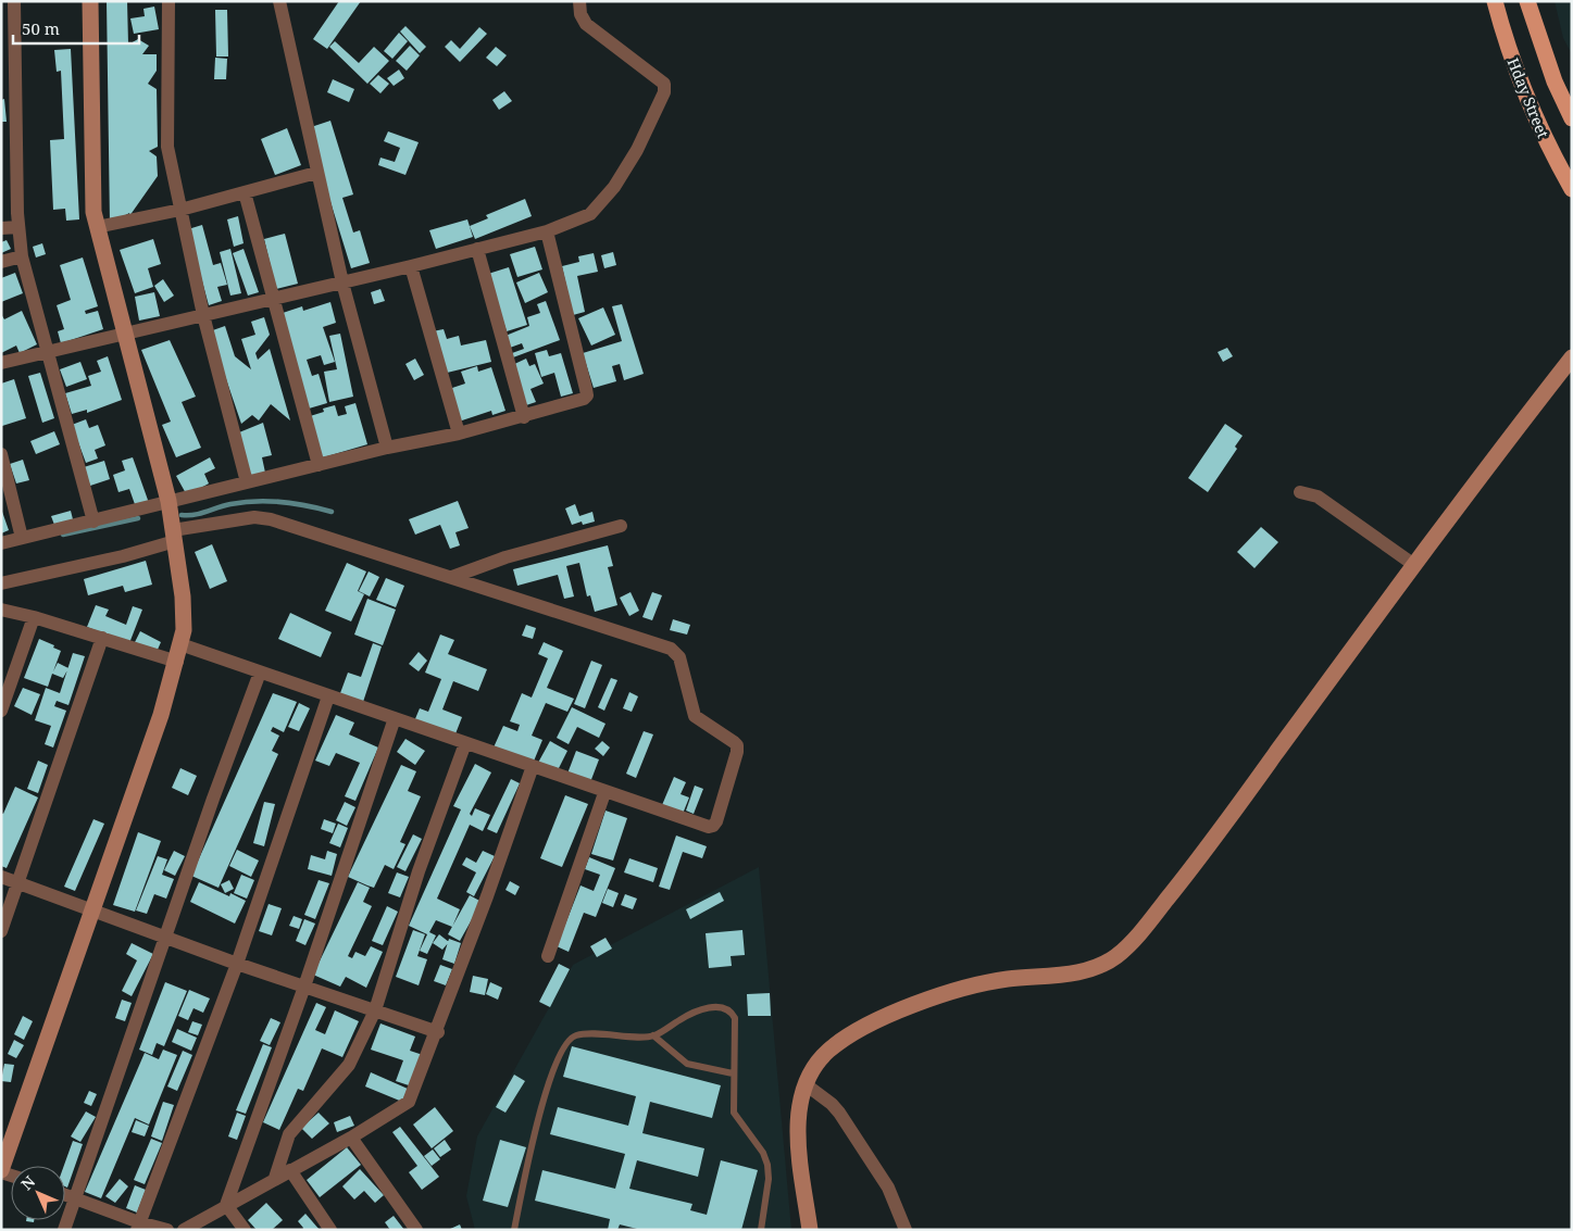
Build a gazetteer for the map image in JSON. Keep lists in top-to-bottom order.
{
  "streets": {
    "main road": ["Hday Street"]
  },
  "scale_bar": "50 m",
  "north": "top left"
}
